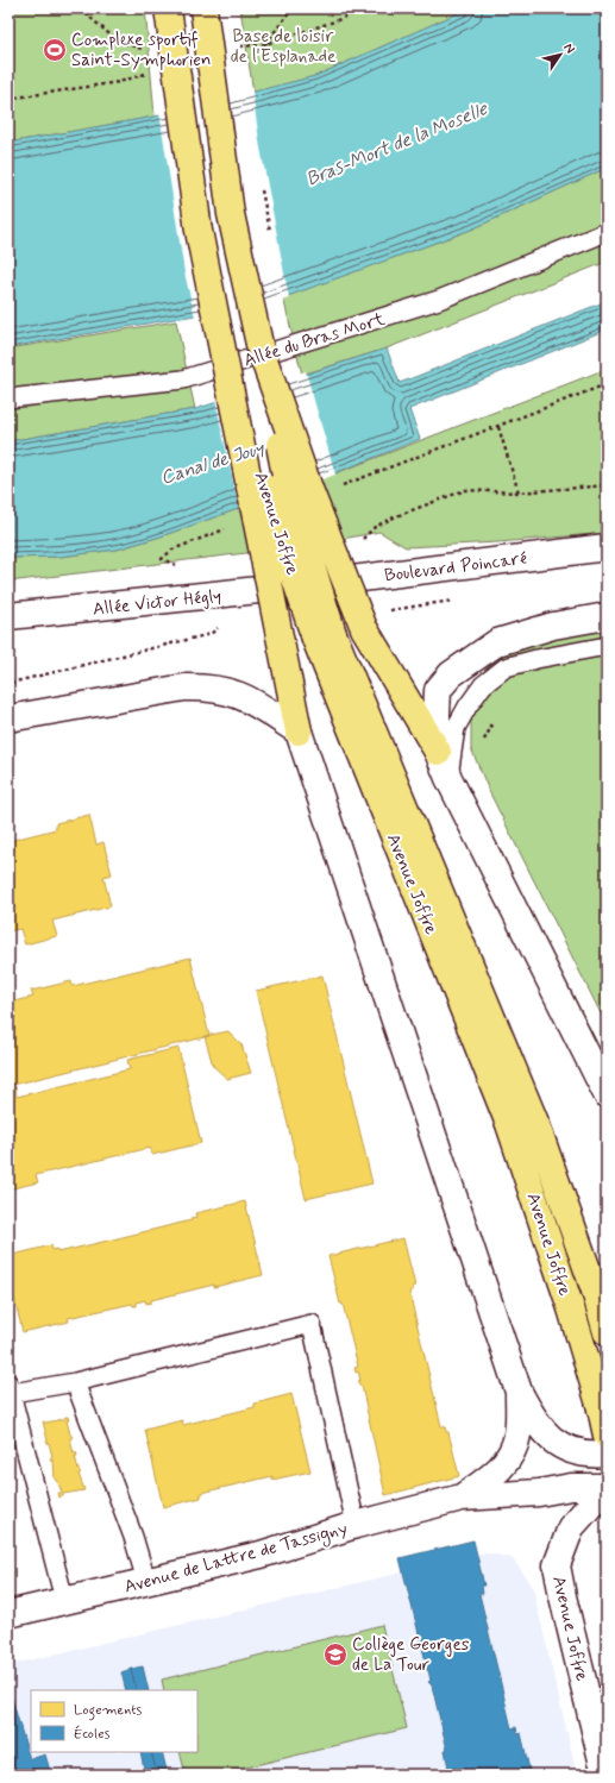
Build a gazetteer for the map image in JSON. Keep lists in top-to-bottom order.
{
  "streets": {
    "main road": ["Avenue Joffre"],
    "street": ["Boulevard Poincaré", "Allée Victor Hégly", "Avenue de Lattre de Tassigny"],
    "lane": ["Allée du Bras Mort"]
  },
  "crossings": [
    ["Boulevard Poincaré", "Allée Victor Hégly"]
  ],
  "water": ["Bras-Mort de la Moselle", "Canal de Jouy"],
  "parks": ["Base de loisir de l'Esplanade"],
  "places": {
    "sports": ["Complexe sportif Saint-Symphorien"],
    "school or university": ["Collège Georges de La Tour"]
  },
  "legend": ["Logements", "Écoles"],
  "north": "top right"
}
